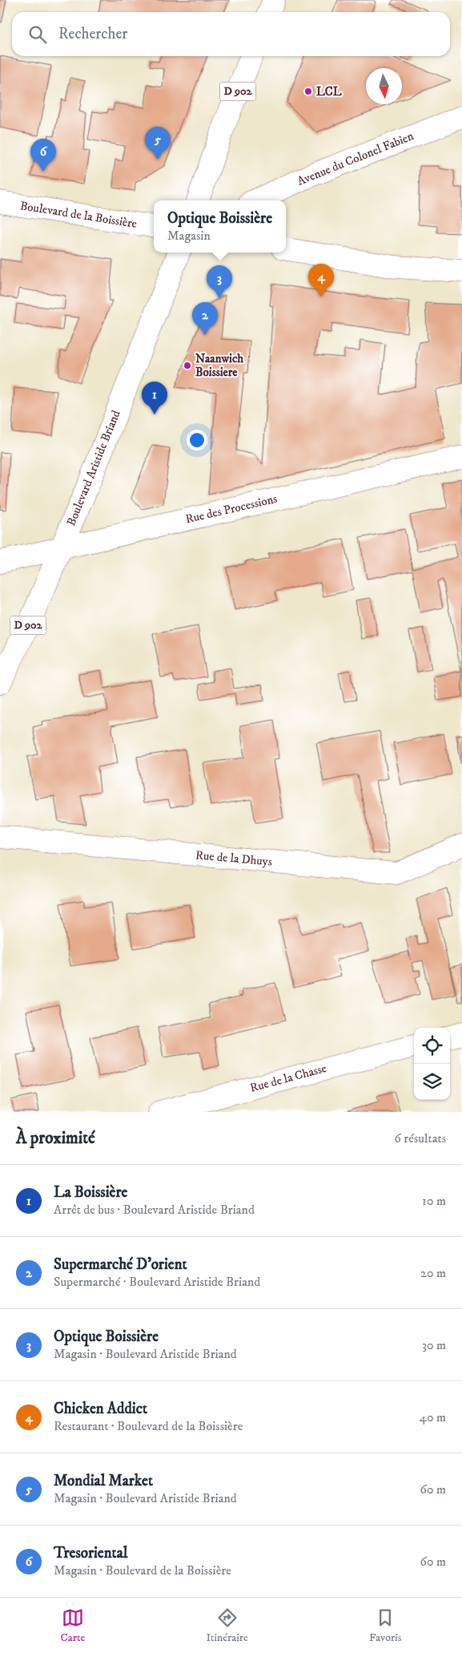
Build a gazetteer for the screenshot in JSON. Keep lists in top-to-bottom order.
{
  "streets": {
    "street": [
      "D 902",
      "Avenue du Colonel Fabien",
      "Boulevard de la Boissière",
      "Boulevard Aristide Briand",
      "Rue des Processions",
      "Rue de la Dhuys",
      "Rue de la Chasse"
    ]
  },
  "crossings": [
    ["Boulevard Aristide Briand", "Rue des Processions"]
  ],
  "places": ["LCL", "Naanwich Boissiere"],
  "north": "bottom",
  "page": {
    "search": "Rechercher",
    "pins": [
      "5",
      "6",
      "4",
      "3",
      "2",
      "1"
    ],
    "popup": ["Optique Boissière", "Magasin"],
    "heading": ["À proximité", "6 résultats"],
    "list": [
      {
        "mark": "1",
        "name": "La Boissière",
        "note": "Arrêt de bus · Boulevard Aristide Briand",
        "value": "10 m"
      },
      {
        "mark": "2",
        "name": "Supermarché D’orient",
        "note": "Supermarché · Boulevard Aristide Briand",
        "value": "20 m"
      },
      {
        "mark": "3",
        "name": "Optique Boissière",
        "note": "Magasin · Boulevard Aristide Briand",
        "value": "30 m"
      },
      {
        "mark": "4",
        "name": "Chicken Addict",
        "note": "Restaurant · Boulevard de la Boissière",
        "value": "40 m"
      },
      {
        "mark": "5",
        "name": "Mondial Market",
        "note": "Magasin · Boulevard Aristide Briand",
        "value": "60 m"
      },
      {
        "mark": "6",
        "name": "Tresoriental",
        "note": "Magasin · Boulevard de la Boissière",
        "value": "60 m"
      }
    ],
    "nav": ["Carte", "Itinéraire", "Favoris"]
  }
}
